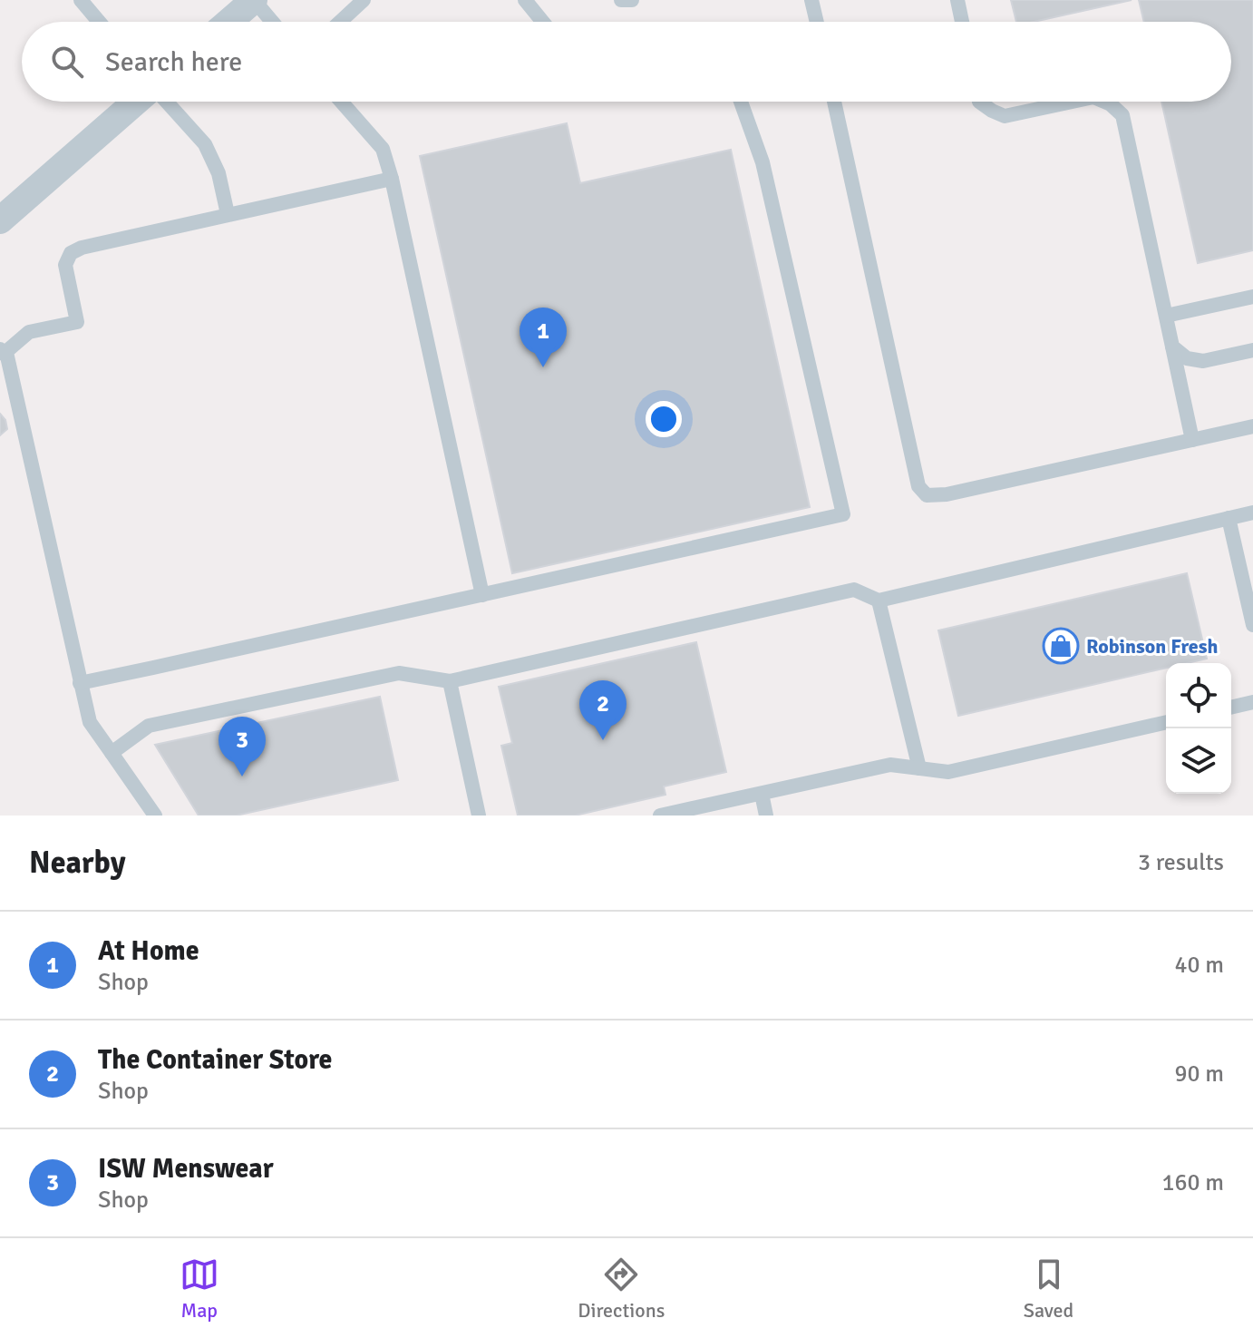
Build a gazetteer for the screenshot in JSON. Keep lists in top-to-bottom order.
{
  "places": {
    "shop": ["Robinson Fresh"]
  },
  "page": {
    "search": "Search here",
    "pins": ["1", "2", "3"],
    "heading": ["Nearby", "3 results"],
    "list": [
      {
        "mark": "1",
        "name": "At Home",
        "note": "Shop",
        "value": "40 m"
      },
      {
        "mark": "2",
        "name": "The Container Store",
        "note": "Shop",
        "value": "90 m"
      },
      {
        "mark": "3",
        "name": "ISW Menswear",
        "note": "Shop",
        "value": "160 m"
      }
    ],
    "nav": ["Map", "Directions", "Saved"]
  }
}
